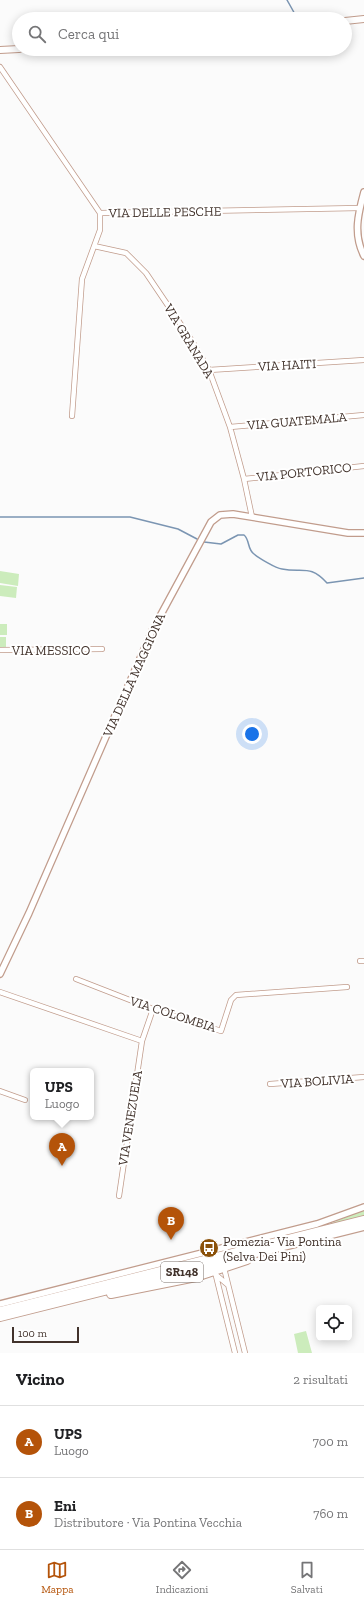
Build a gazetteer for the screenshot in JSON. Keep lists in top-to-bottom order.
{
  "streets": {
    "highway": ["SR148"],
    "street": [
      "VIA DELLE PESCHE",
      "VIA GRANADA",
      "VIA HAITI",
      "VIA GUATEMALA",
      "VIA PORTORICO",
      "VIA MESSICO",
      "VIA DELLA MAGGIONA",
      "VIA COLOMBIA",
      "VIA BOLIVIA",
      "VIA VENEZUELA"
    ]
  },
  "crossings": [
    ["VIA GRANADA", "VIA HAITI"],
    ["VIA GRANADA", "VIA GUATEMALA"],
    ["VIA GRANADA", "VIA PORTORICO"],
    ["VIA GRANADA", "VIA DELLA MAGGIONA"],
    ["VIA COLOMBIA", "VIA VENEZUELA"]
  ],
  "places": {
    "bus stop": ["Pomezia- Via Pontina (Selva Dei Pini)"]
  },
  "scale_bar": "100 m",
  "page": {
    "search": "Cerca qui",
    "popup": ["UPS", "Luogo"],
    "pins": ["A", "B"],
    "scale": "100 m",
    "heading": ["Vicino", "2 risultati"],
    "list": [
      {
        "mark": "A",
        "name": "UPS",
        "note": "Luogo",
        "value": "700 m"
      },
      {
        "mark": "B",
        "name": "Eni",
        "note": "Distributore · Via Pontina Vecchia",
        "value": "760 m"
      }
    ],
    "nav": ["Mappa", "Indicazioni", "Salvati"]
  }
}
